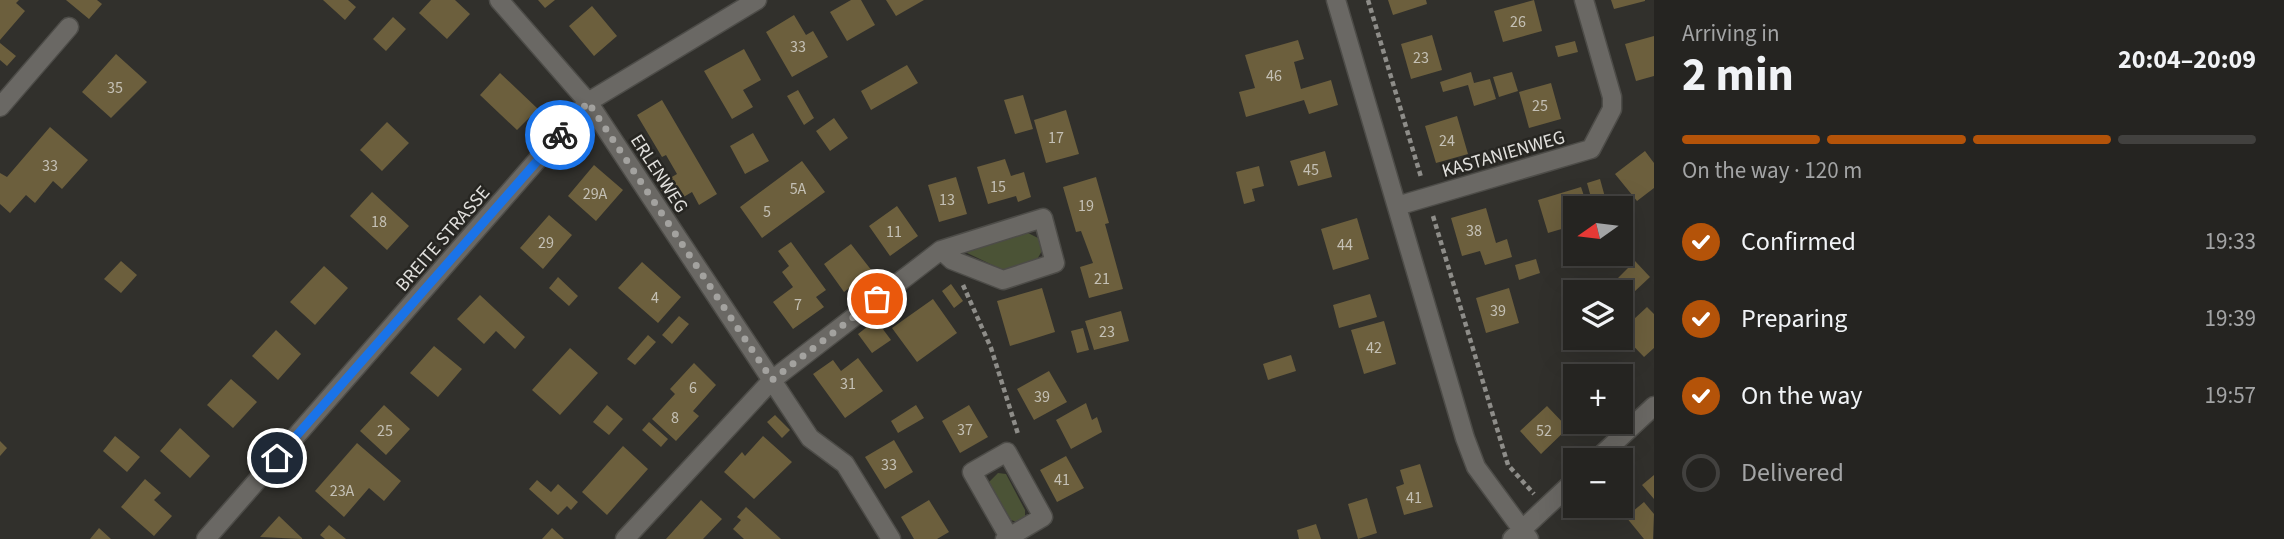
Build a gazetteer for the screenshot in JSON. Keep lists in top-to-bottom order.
{
  "streets": {
    "street": ["KASTANIENWEG", "ERLENWEG", "BREITE STRASSE"]
  },
  "crossings": [
    ["ERLENWEG", "BREITE STRASSE"]
  ],
  "house_numbers": [
    "26",
    "33",
    "23",
    "46",
    "35",
    "25",
    "17",
    "24",
    "33",
    "45",
    "15",
    "5A",
    "29A",
    "13",
    "19",
    "5",
    "18",
    "38",
    "11",
    "29",
    "44",
    "21",
    "4",
    "7",
    "39",
    "23",
    "42",
    "31",
    "6",
    "39",
    "8",
    "37",
    "25",
    "52",
    "33",
    "41",
    "23A",
    "41"
  ],
  "north": "left",
  "page": {
    "heading": ["2 min", "Arriving in", "20:04–20:09"],
    "bar": "On the way · 120 m",
    "map_buttons": ["+", "−"],
    "list": [
      ["Confirmed", "19:33"],
      ["Preparing", "19:39"],
      ["On the way", "19:57"],
      "Delivered"
    ]
  }
}
